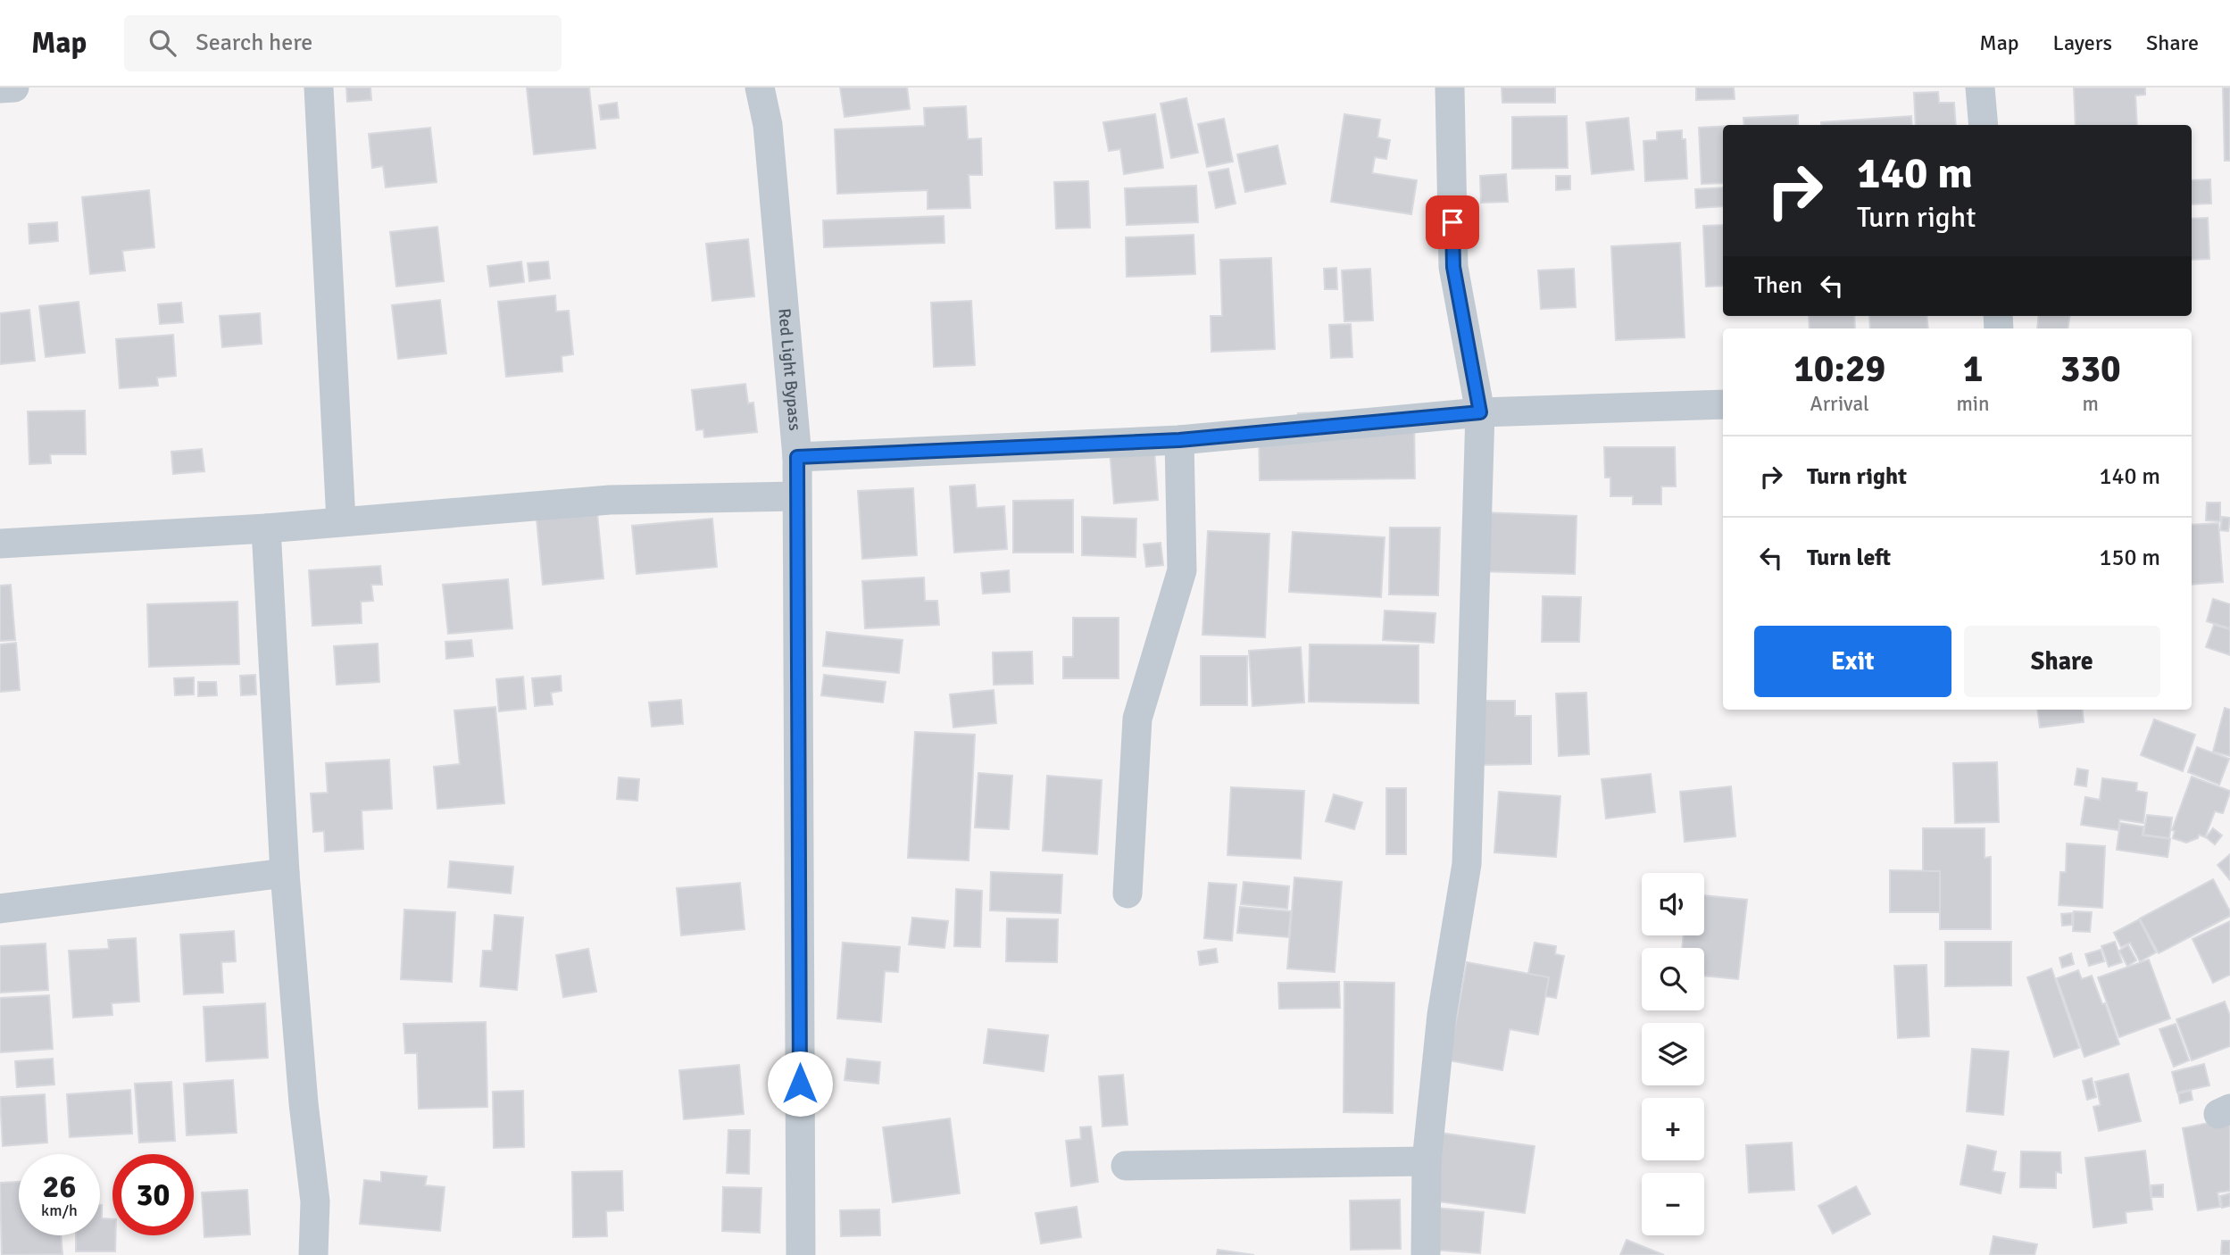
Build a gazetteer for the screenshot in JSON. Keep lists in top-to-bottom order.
{
  "streets": {
    "street": ["Red Light Bypass"]
  },
  "page": {
    "header": "Map",
    "search": "Search here",
    "nav": ["Map", "Layers", "Share"],
    "turn": ["140 m", "Turn right"],
    "then": "Then",
    "eta": [
      "10:29",
      "Arrival",
      "1",
      "min",
      "330",
      "m"
    ],
    "list": [
      {
        "name": "Turn right",
        "value": "140 m"
      },
      {
        "name": "Turn left",
        "value": "150 m"
      }
    ],
    "buttons": ["Exit", "Share"],
    "map_buttons": ["+", "−"],
    "speed": "26 km/h",
    "limit": "30"
  }
}
